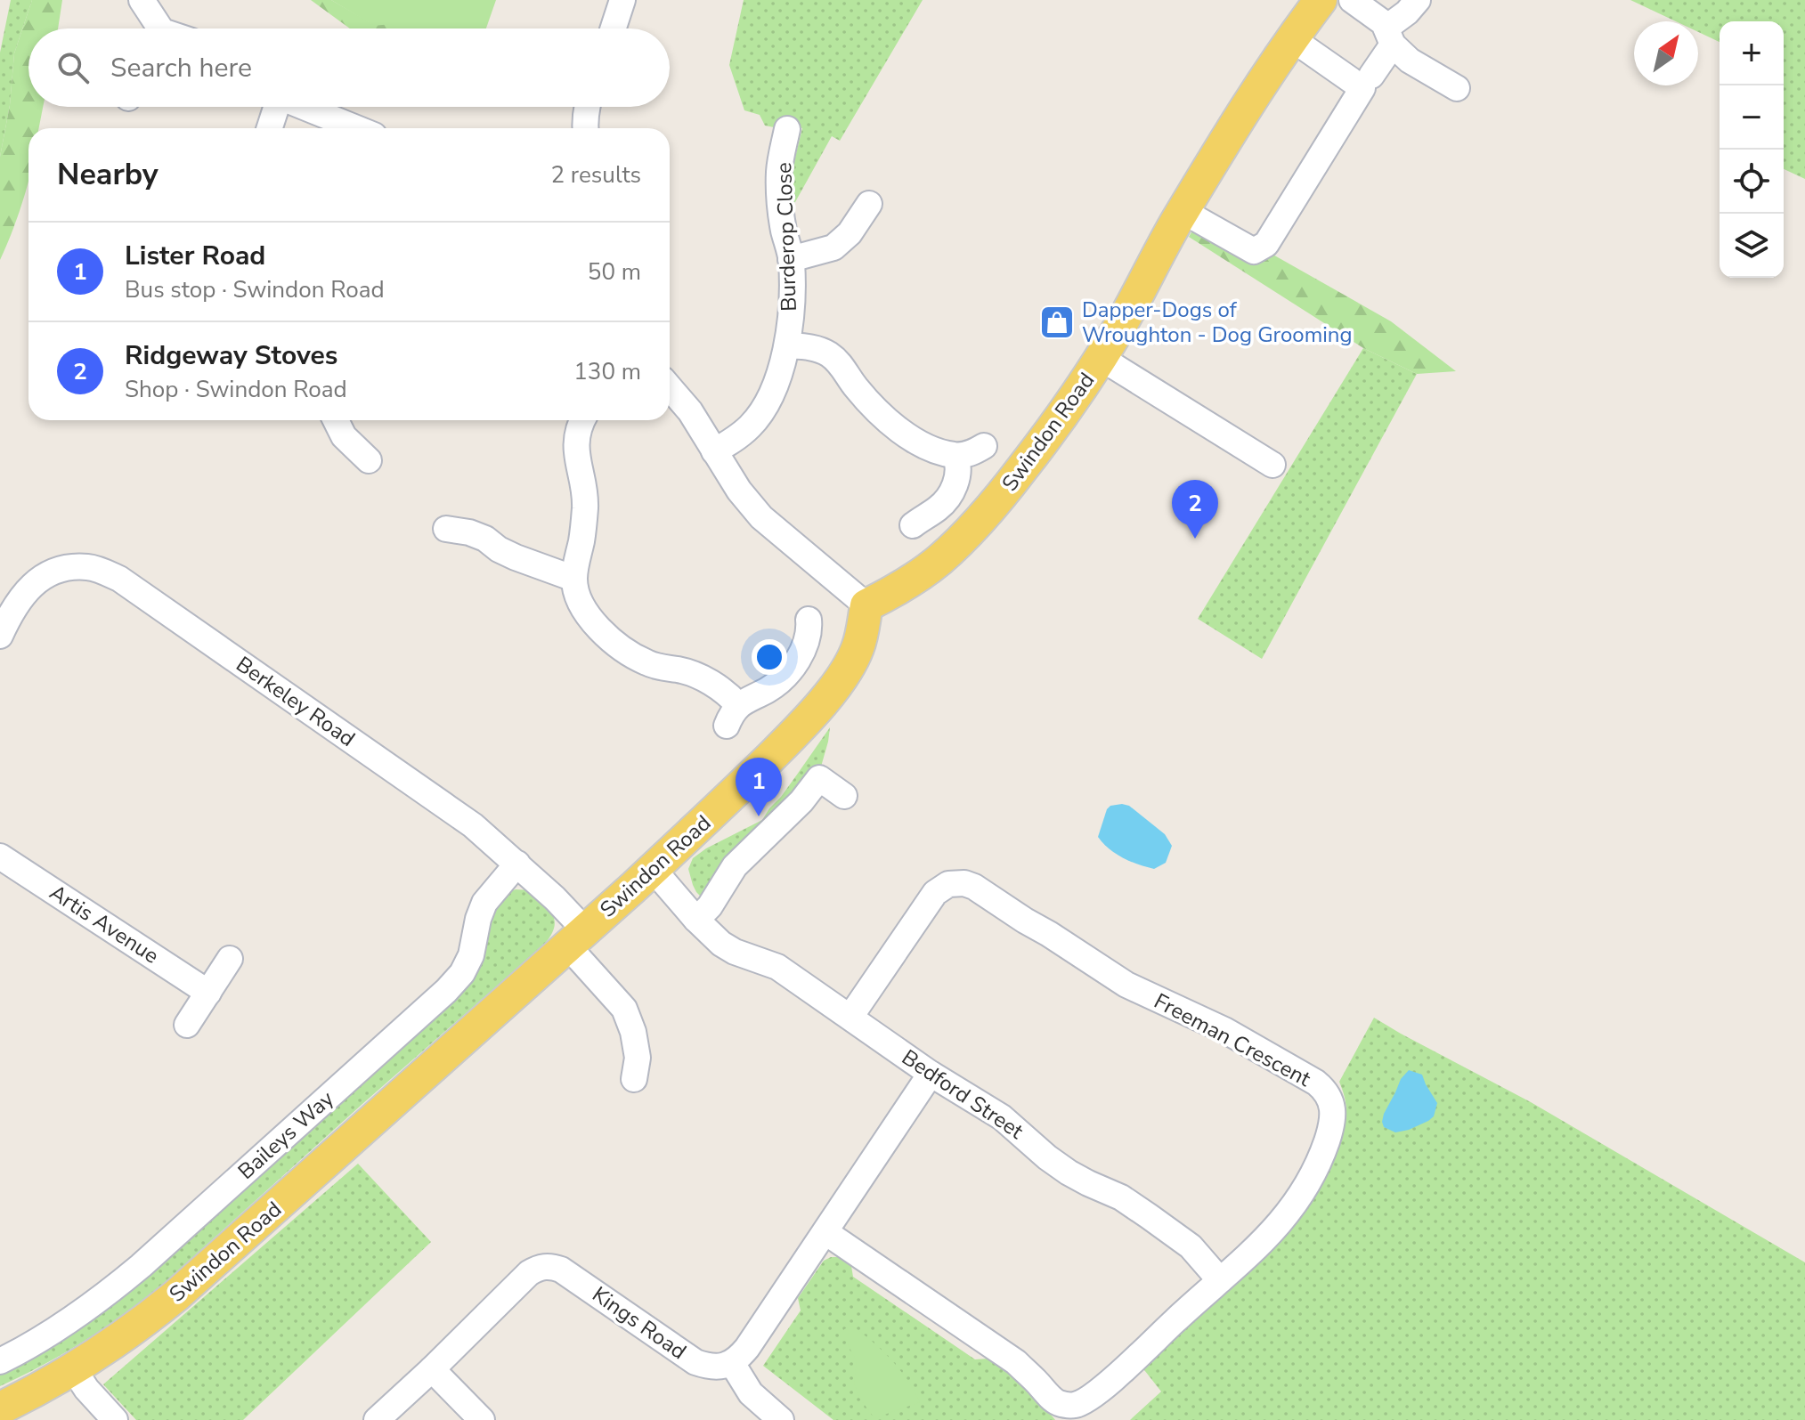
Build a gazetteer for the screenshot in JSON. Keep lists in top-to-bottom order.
{
  "streets": {
    "main road": ["Swindon Road"],
    "street": [
      "Burderop Close",
      "Berkeley Road",
      "Artis Avenue",
      "Freeman Crescent",
      "Bedford Street",
      "Baileys Way",
      "Kings Road"
    ]
  },
  "crossings": [
    ["Swindon Road", "Berkeley Road"],
    ["Swindon Road", "Bedford Street"],
    ["Berkeley Road", "Baileys Way"],
    ["Freeman Crescent", "Bedford Street"]
  ],
  "places": {
    "shop": ["Dapper-Dogs of Wroughton - Dog Grooming"]
  },
  "north": "top right",
  "page": {
    "map_buttons": ["+", "−"],
    "search": "Search here",
    "heading": ["Nearby", "2 results"],
    "list": [
      {
        "mark": "1",
        "name": "Lister Road",
        "note": "Bus stop · Swindon Road",
        "value": "50 m"
      },
      {
        "mark": "2",
        "name": "Ridgeway Stoves",
        "note": "Shop · Swindon Road",
        "value": "130 m"
      }
    ],
    "pins": ["2", "1"]
  }
}
